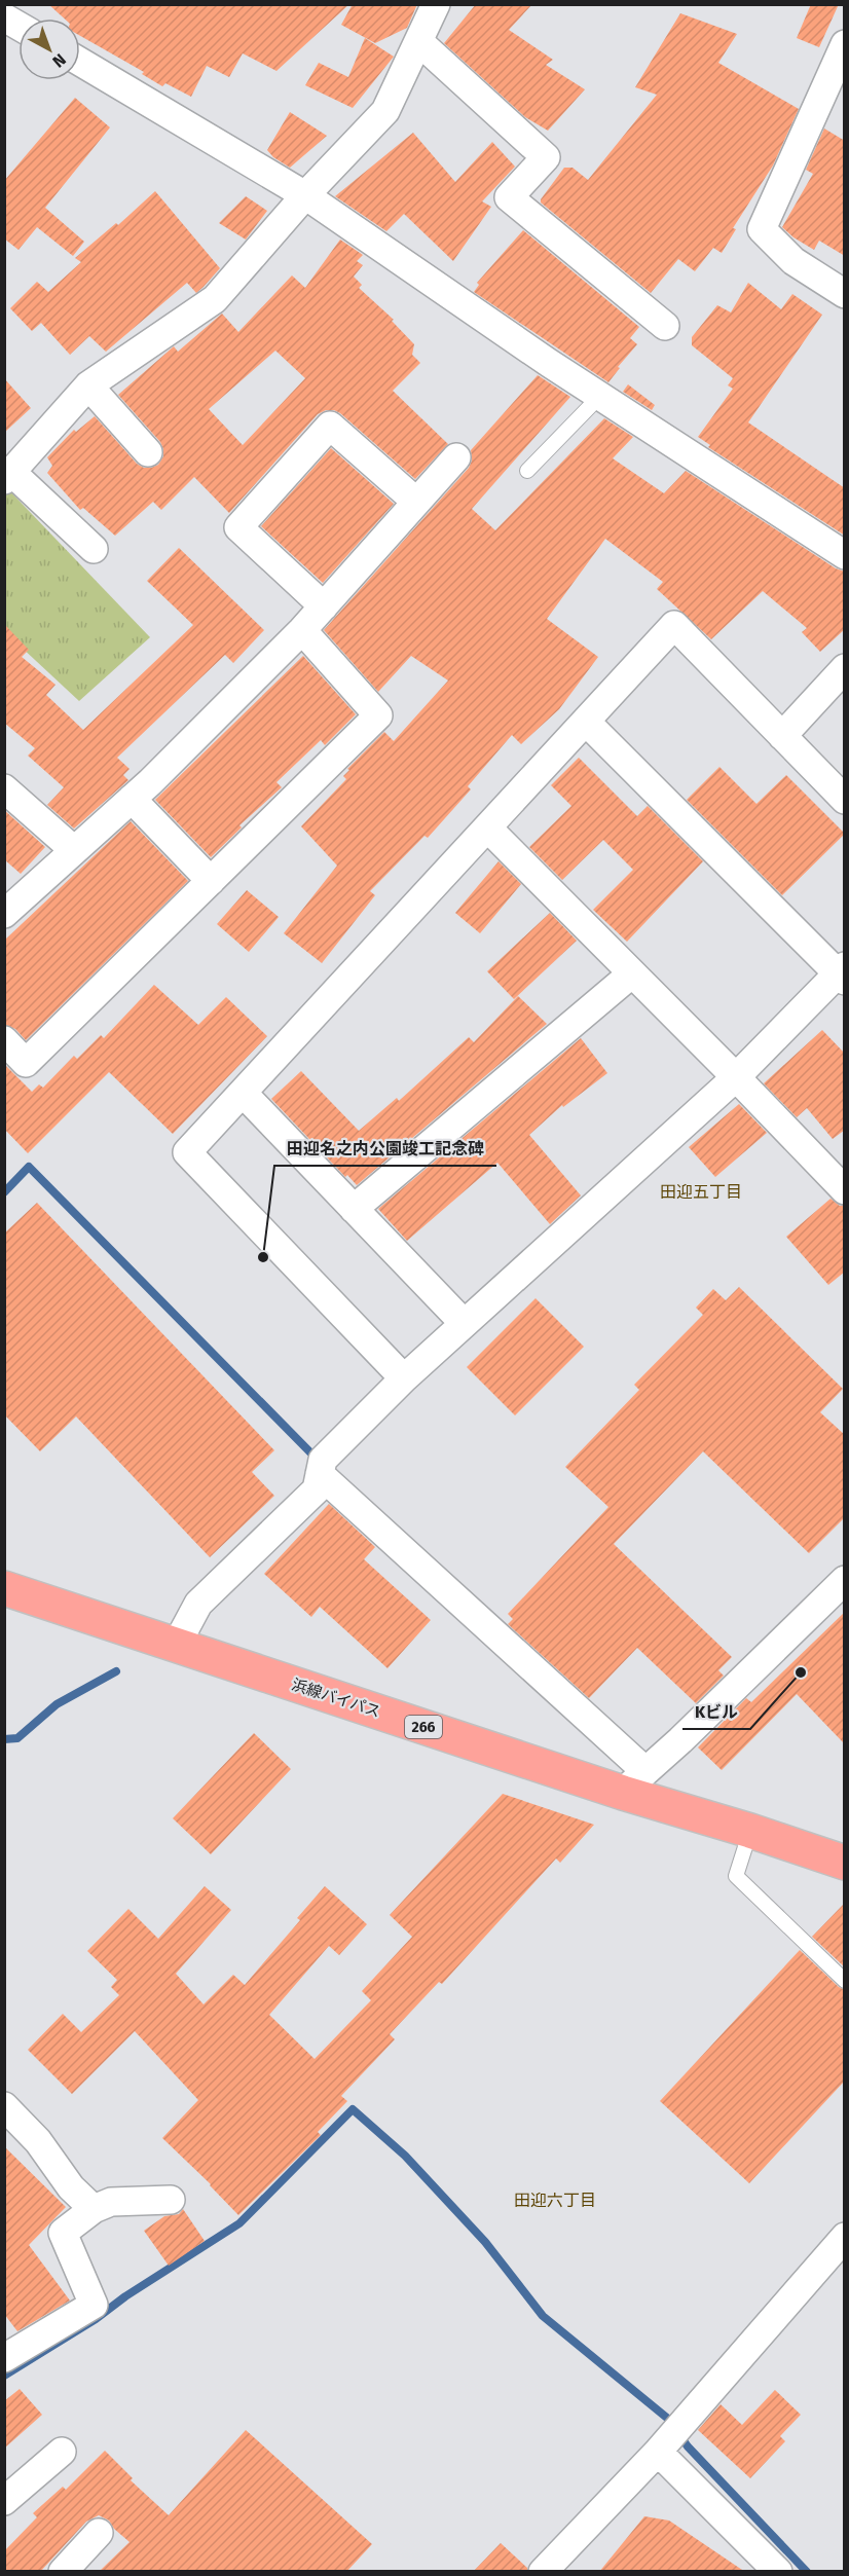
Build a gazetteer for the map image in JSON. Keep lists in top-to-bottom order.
{
  "streets": {
    "highway": ["浜線バイパス", "266"]
  },
  "districts": ["田迎五丁目", "田迎六丁目"],
  "places": ["田迎名之内公園竣工記念碑", "Kビル"],
  "north": "bottom right"
}
